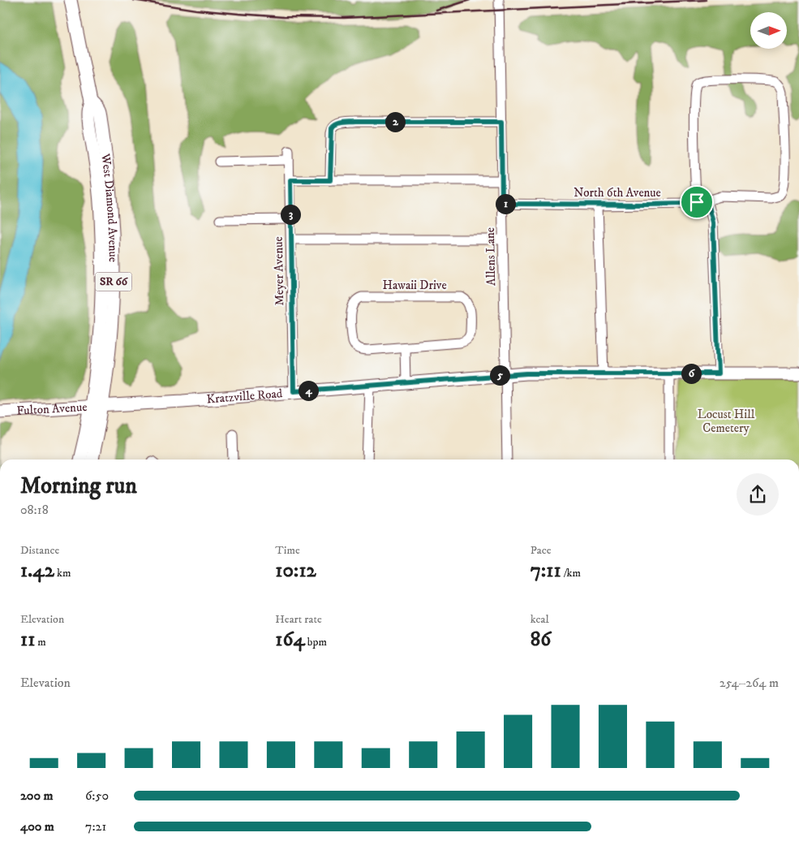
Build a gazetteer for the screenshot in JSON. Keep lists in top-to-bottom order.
{
  "streets": {
    "main road": [
      "West Diamond Avenue",
      "SR 66",
      "Kratzville Road",
      "Fulton Avenue"
    ],
    "street": [
      "North 6th Avenue",
      "Allens Lane",
      "Meyer Avenue",
      "Hawaii Drive"
    ]
  },
  "crossings": [
    ["North 6th Avenue", "Allens Lane"],
    ["West Diamond Avenue", "Kratzville Road"],
    ["West Diamond Avenue", "Fulton Avenue"],
    ["Allens Lane", "Kratzville Road"],
    ["Meyer Avenue", "Kratzville Road"],
    ["Kratzville Road", "Fulton Avenue"]
  ],
  "parks": ["Locust Hill Cemetery"],
  "north": "right",
  "page": {
    "pins": [
      "2",
      "1",
      "3",
      "6",
      "5",
      "4"
    ],
    "heading": ["Morning run", "08:18"],
    "stats": [
      ["Distance", "1.42 km"],
      ["Time", "10:12"],
      ["Pace", "7:11 /km"],
      ["Elevation", "11 m"],
      ["Heart rate", "164 bpm"],
      ["kcal", "86"]
    ],
    "chart": ["Elevation", "254–264 m"],
    "list": [
      {
        "name": "200 m",
        "note": "6:50"
      },
      {
        "name": "400 m",
        "note": "7:21"
      }
    ]
  }
}
